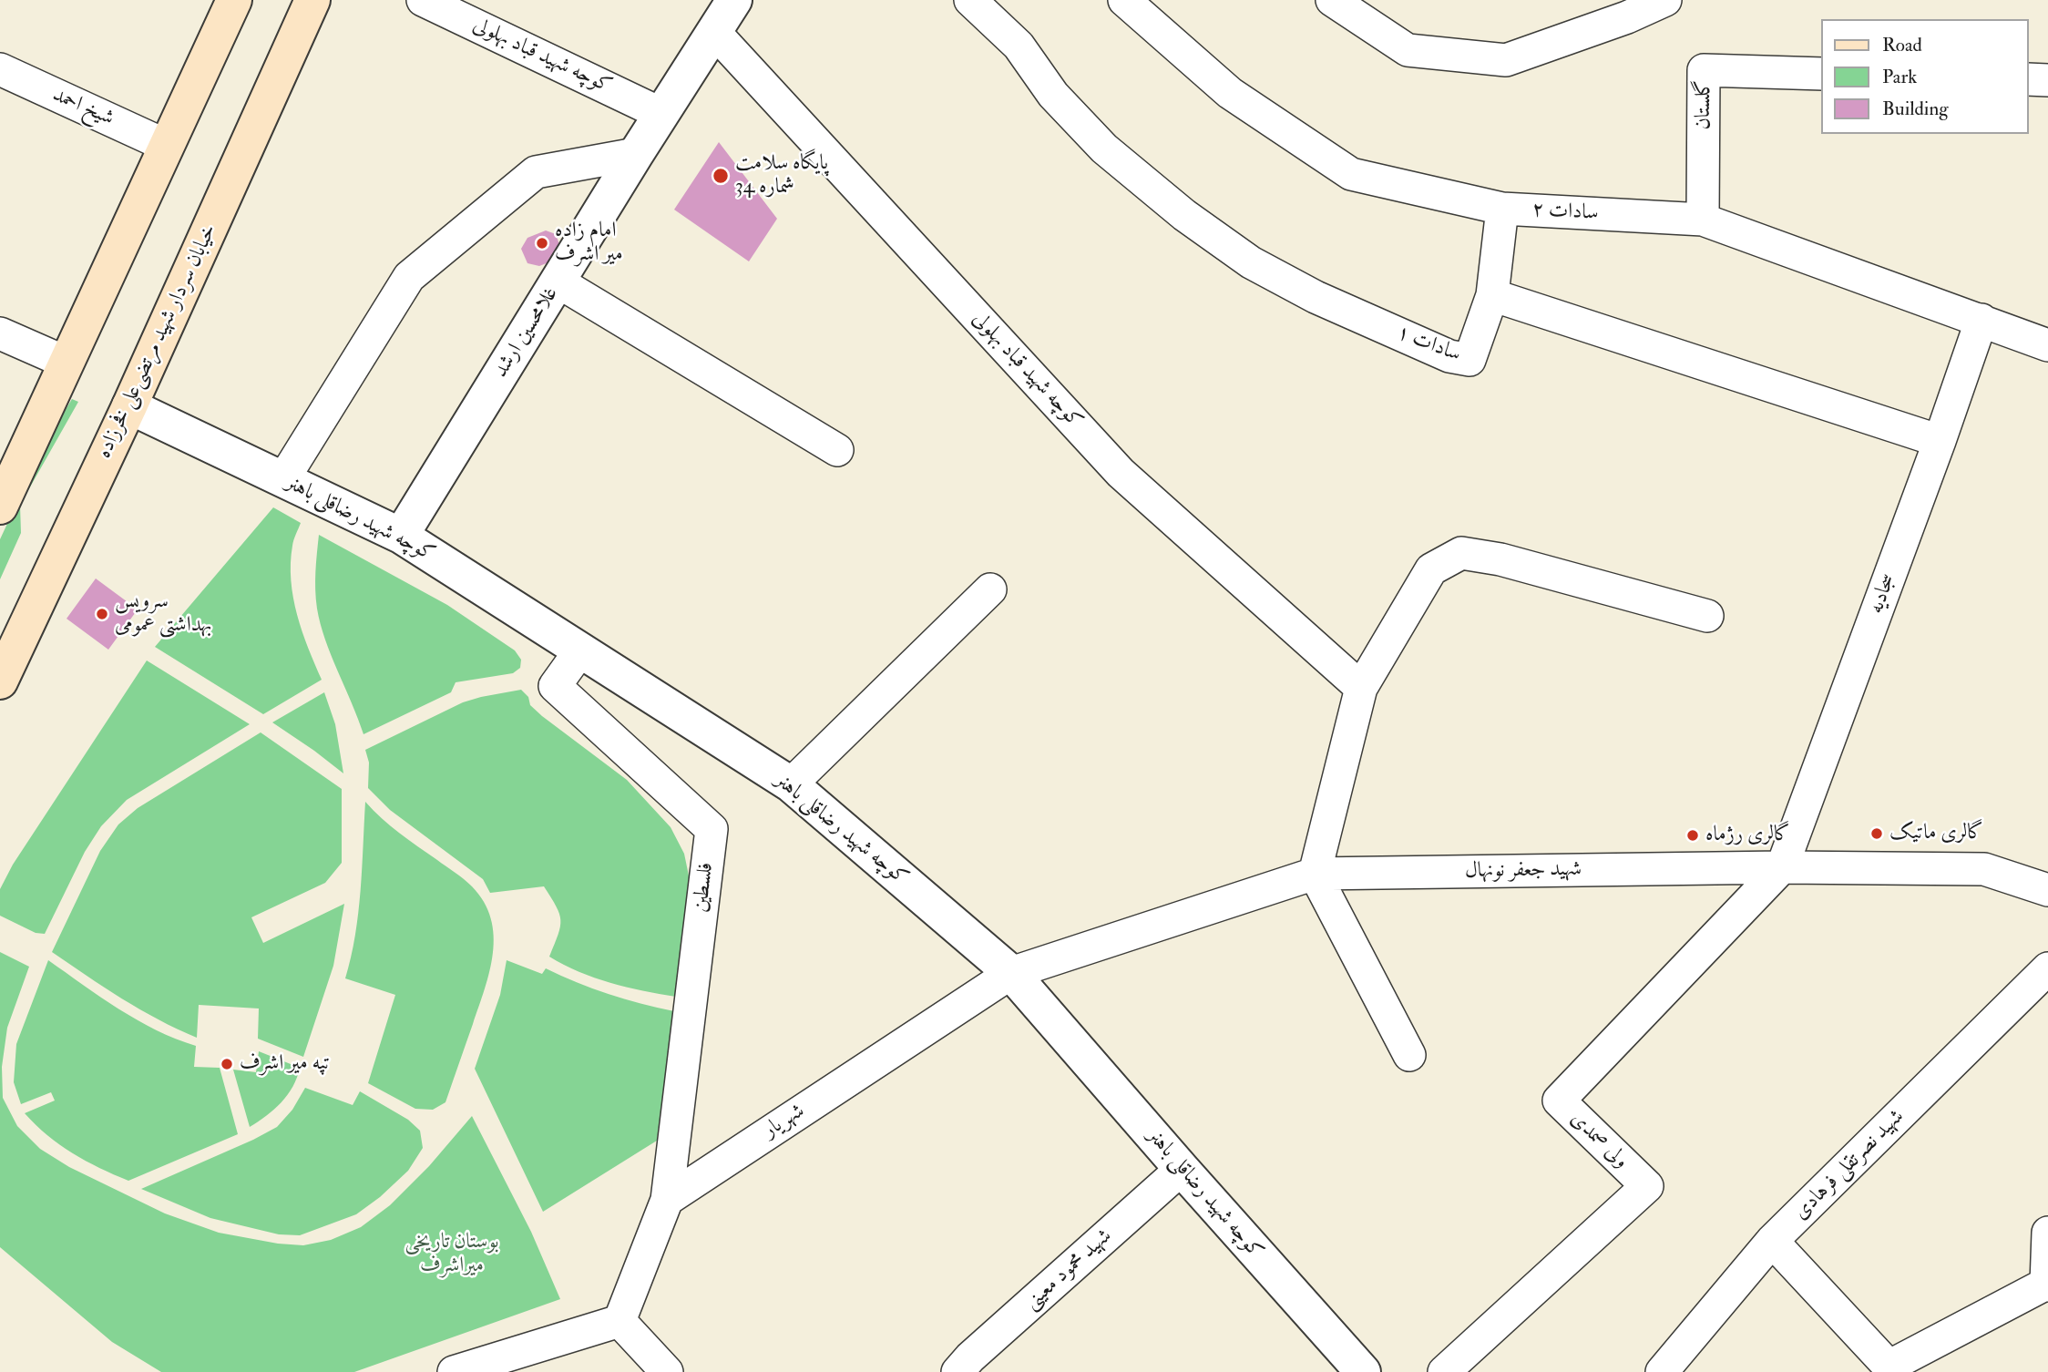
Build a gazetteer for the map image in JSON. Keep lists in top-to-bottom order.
{
  "streets": {
    "main road": ["خیابان سردار شهید مرتضی‌علی فخرزاده"],
    "street": [
      "کوچه شهید قباد بهلولی",
      "گلستان",
      "شیخ احمد",
      "سادات ۲",
      "غلامحسین ارشد",
      "سادات ۱",
      "کوچه شهید رضاقلی باهنر",
      "سجادیه",
      "شهید جعفر نونهال",
      "فلسطین",
      "شهریار",
      "ولی صمدی",
      "شهید نصرتقلی فرهادی",
      "شهید محمود معینی"
    ]
  },
  "crossings": [
    ["کوچه شهید قباد بهلولی", "غلامحسین ارشد"],
    ["گلستان", "سادات ۲"],
    ["سادات ۲", "سجادیه"],
    ["غلامحسین ارشد", "کوچه شهید رضاقلی باهنر"],
    ["خیابان سردار شهید مرتضی‌علی فخرزاده", "کوچه شهید رضاقلی باهنر"],
    ["کوچه شهید رضاقلی باهنر", "شهید جعفر نونهال"],
    ["کوچه شهید رضاقلی باهنر", "فلسطین"],
    ["کوچه شهید رضاقلی باهنر", "شهریار"],
    ["کوچه شهید رضاقلی باهنر", "شهید محمود معینی"],
    ["سجادیه", "شهید جعفر نونهال"],
    ["سجادیه", "ولی صمدی"],
    ["شهید جعفر نونهال", "شهریار"],
    ["شهید جعفر نونهال", "ولی صمدی"],
    ["فلسطین", "شهریار"]
  ],
  "parks": ["بوستان تاریخی میراشرف"],
  "places": [
    "پایگاه سلامت شماره 34",
    "امام زاده میر اشرف",
    "سرویس بهداشتی عمومی",
    "گالری ماتیک",
    "گالری رژماه",
    "تپه میر اشرف"
  ],
  "legend": ["Road", "Park", "Building"]
}
